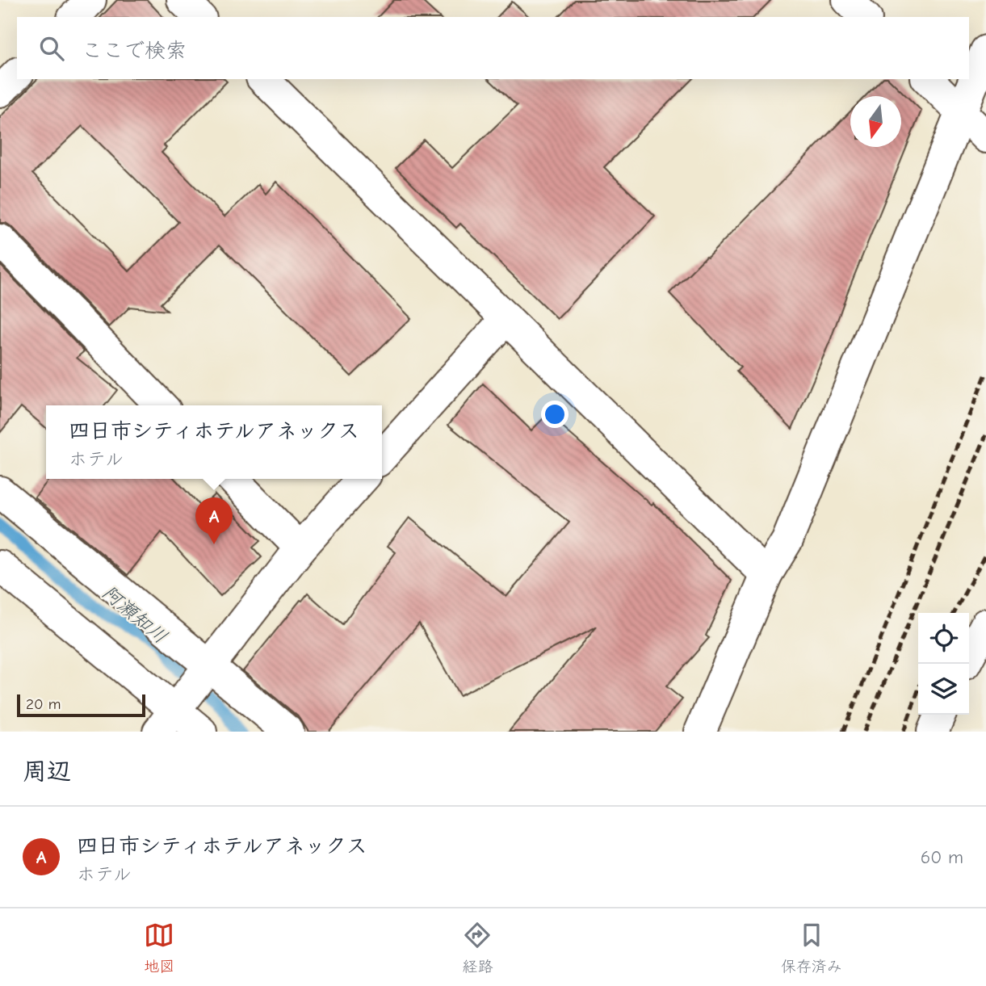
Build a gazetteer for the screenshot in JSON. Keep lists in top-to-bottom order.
{
  "water": ["阿瀬知川"],
  "scale_bar": "20 m",
  "north": "bottom",
  "page": {
    "search": "ここで検索",
    "popup": ["四日市シティホテルアネックス", "ホテル"],
    "pins": "A",
    "scale": "20 m",
    "heading": "周辺",
    "list": [
      {
        "mark": "A",
        "name": "四日市シティホテルアネックス",
        "note": "ホテル",
        "value": "60 m"
      }
    ],
    "nav": ["地図", "経路", "保存済み"]
  }
}
